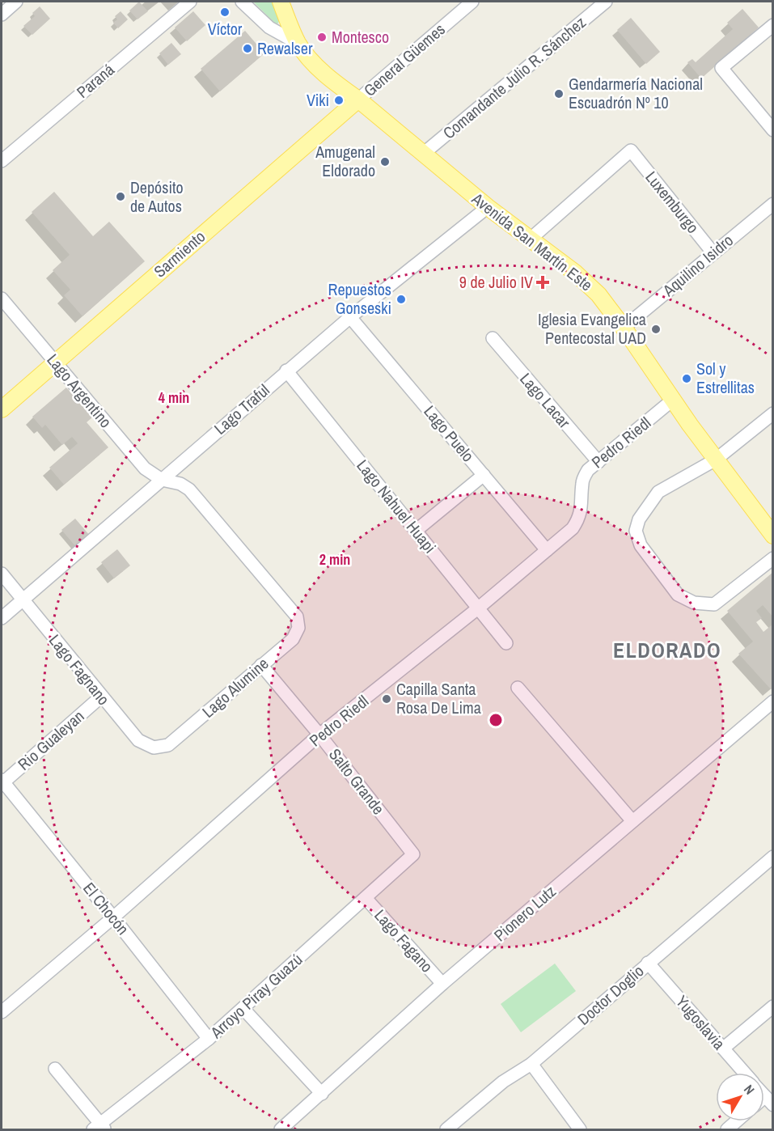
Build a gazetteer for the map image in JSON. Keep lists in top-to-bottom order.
{
  "streets": {
    "main road": ["Avenida San Martín Este", "Sarmiento"],
    "street": [
      "General Güemes",
      "Comandante Julio R. Sánchez",
      "Paraná",
      "Luxemburgo",
      "Aquilino Isidro",
      "Lago Argentino",
      "Lago Lacar",
      "Lago Traful",
      "Lago Puelo",
      "Pedro Riedl",
      "Lago Nahuel Huapi",
      "Lago Fagnano",
      "Lago Alumine",
      "Rio Gualeyan",
      "Salto Grande",
      "El Chocón",
      "Pionero Lutz",
      "Lago Fagano",
      "Doctor Doglio",
      "Arroyo Piray Guazú",
      "Yugoslavia"
    ]
  },
  "crossings": [
    ["General Güemes", "Avenida San Martín Este"],
    ["General Güemes", "Sarmiento"],
    ["Comandante Julio R. Sánchez", "Avenida San Martín Este"],
    ["Luxemburgo", "Avenida San Martín Este"],
    ["Luxemburgo", "Aquilino Isidro"],
    ["Avenida San Martín Este", "Sarmiento"],
    ["Avenida San Martín Este", "Aquilino Isidro"],
    ["Avenida San Martín Este", "Lago Traful"],
    ["Avenida San Martín Este", "Pedro Riedl"],
    ["Sarmiento", "Lago Argentino"],
    ["Lago Argentino", "Lago Traful"],
    ["Lago Argentino", "Lago Alumine"],
    ["Lago Lacar", "Pedro Riedl"],
    ["Lago Traful", "Lago Puelo"],
    ["Lago Traful", "Lago Nahuel Huapi"],
    ["Lago Traful", "Lago Fagnano"],
    ["Lago Traful", "Lago Alumine"],
    ["Lago Puelo", "Pedro Riedl"],
    ["Pedro Riedl", "Lago Nahuel Huapi"],
    ["Pedro Riedl", "Salto Grande"],
    ["Pedro Riedl", "El Chocón"],
    ["Lago Fagnano", "Lago Alumine"],
    ["Lago Fagnano", "Rio Gualeyan"],
    ["Lago Alumine", "Salto Grande"],
    ["Rio Gualeyan", "El Chocón"],
    ["Salto Grande", "Arroyo Piray Guazú"],
    ["El Chocón", "Arroyo Piray Guazú"],
    ["Pionero Lutz", "Lago Fagano"],
    ["Lago Fagano", "Arroyo Piray Guazú"],
    ["Doctor Doglio", "Yugoslavia"]
  ],
  "districts": ["ELDORADO"],
  "places": {
    "other": [
      "Víctor",
      "Montesco",
      "Rewalser",
      "Gendarmería Nacional Escuadrón Nº 10",
      "Viki",
      "Amugenal Eldorado",
      "Depósito de Autos",
      "Repuestos Gonseski",
      "Iglesia Evangelica Pentecostal UAD",
      "Sol y Estrellitas",
      "Capilla Santa Rosa De Lima"
    ],
    "health": ["9 de Julio IV"]
  },
  "north": "top right",
  "rings": ["4 min", "2 min"]
}
